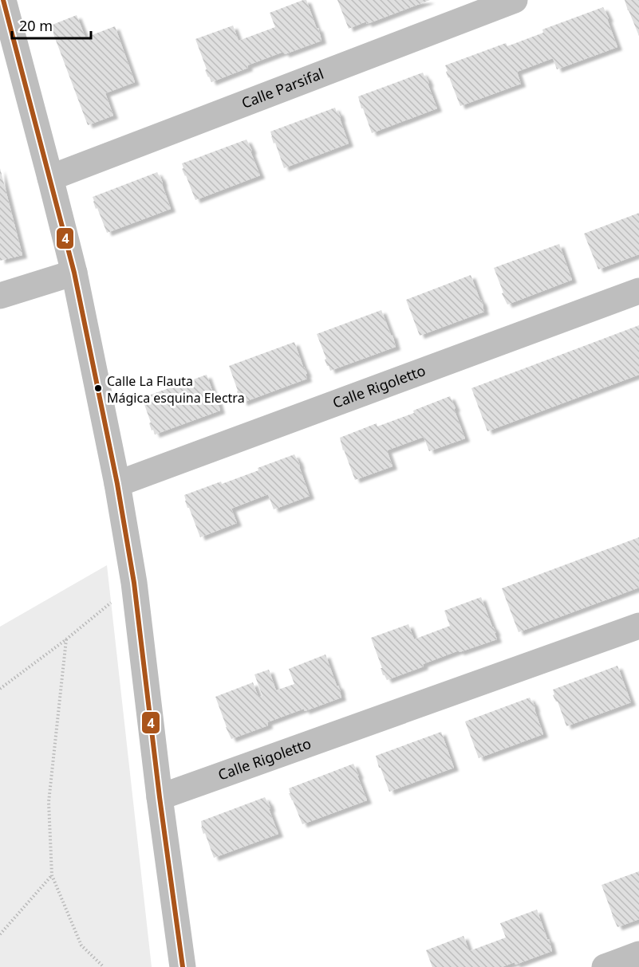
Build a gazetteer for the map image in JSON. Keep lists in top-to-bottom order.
{
  "streets": {
    "street": ["Calle Parsifal", "Calle Rigoletto"]
  },
  "places": ["Calle La Flauta Mágica esquina Electra"],
  "lines": ["transit line 4"],
  "scale_bar": "20 m"
}
